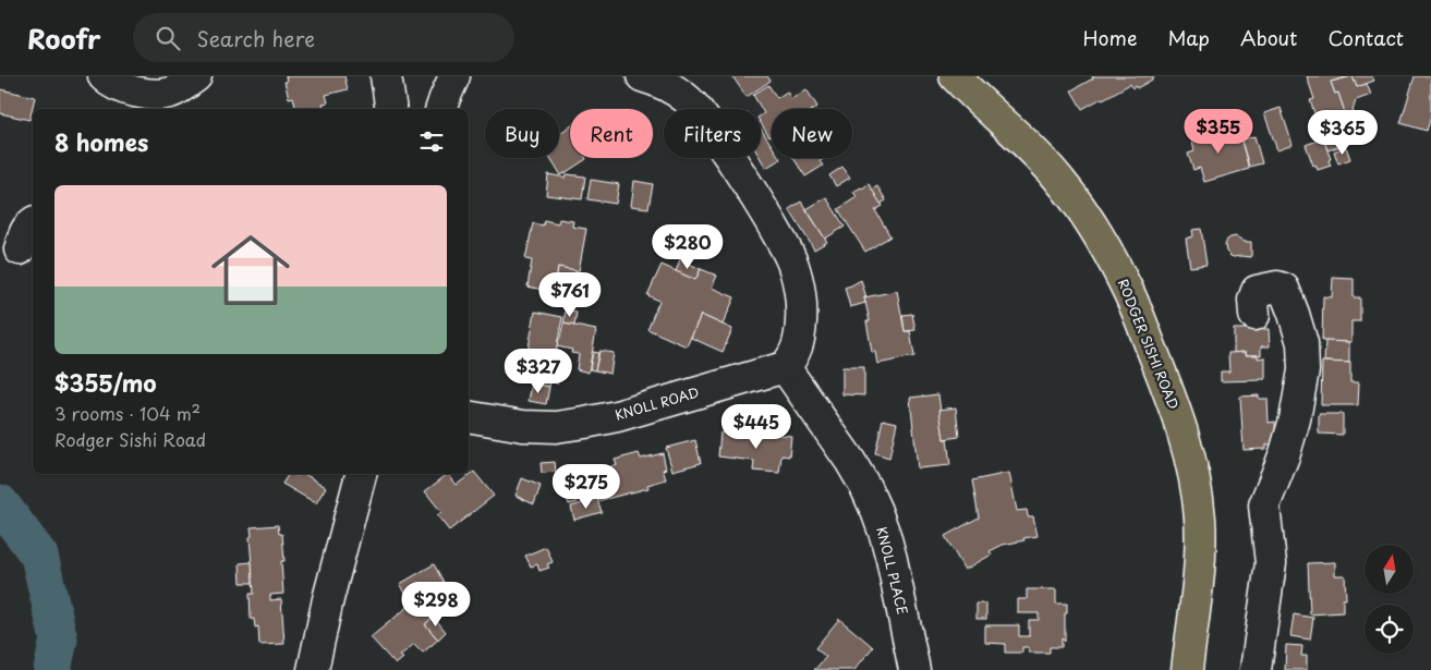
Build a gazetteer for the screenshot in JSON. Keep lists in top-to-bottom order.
{
  "streets": {
    "main road": ["RODGER SISHI ROAD"],
    "street": ["KNOLL ROAD", "KNOLL PLACE"]
  },
  "crossings": [
    ["KNOLL ROAD", "KNOLL PLACE"]
  ],
  "north": "top",
  "page": {
    "header": "Roofr",
    "search": "Search here",
    "nav": [
      "Home",
      "Map",
      "About",
      "Contact"
    ],
    "price": [
      "$355",
      "$365",
      "$280",
      "$761",
      "$327",
      "$445",
      "$275",
      "$298"
    ],
    "chip": [
      "Buy",
      "Rent",
      "Filters",
      "New"
    ],
    "heading": "8 homes",
    "list": [
      {
        "name": "$355/mo",
        "note": "3 rooms · 104 m² · Rodger Sishi Road"
      }
    ]
  }
}
